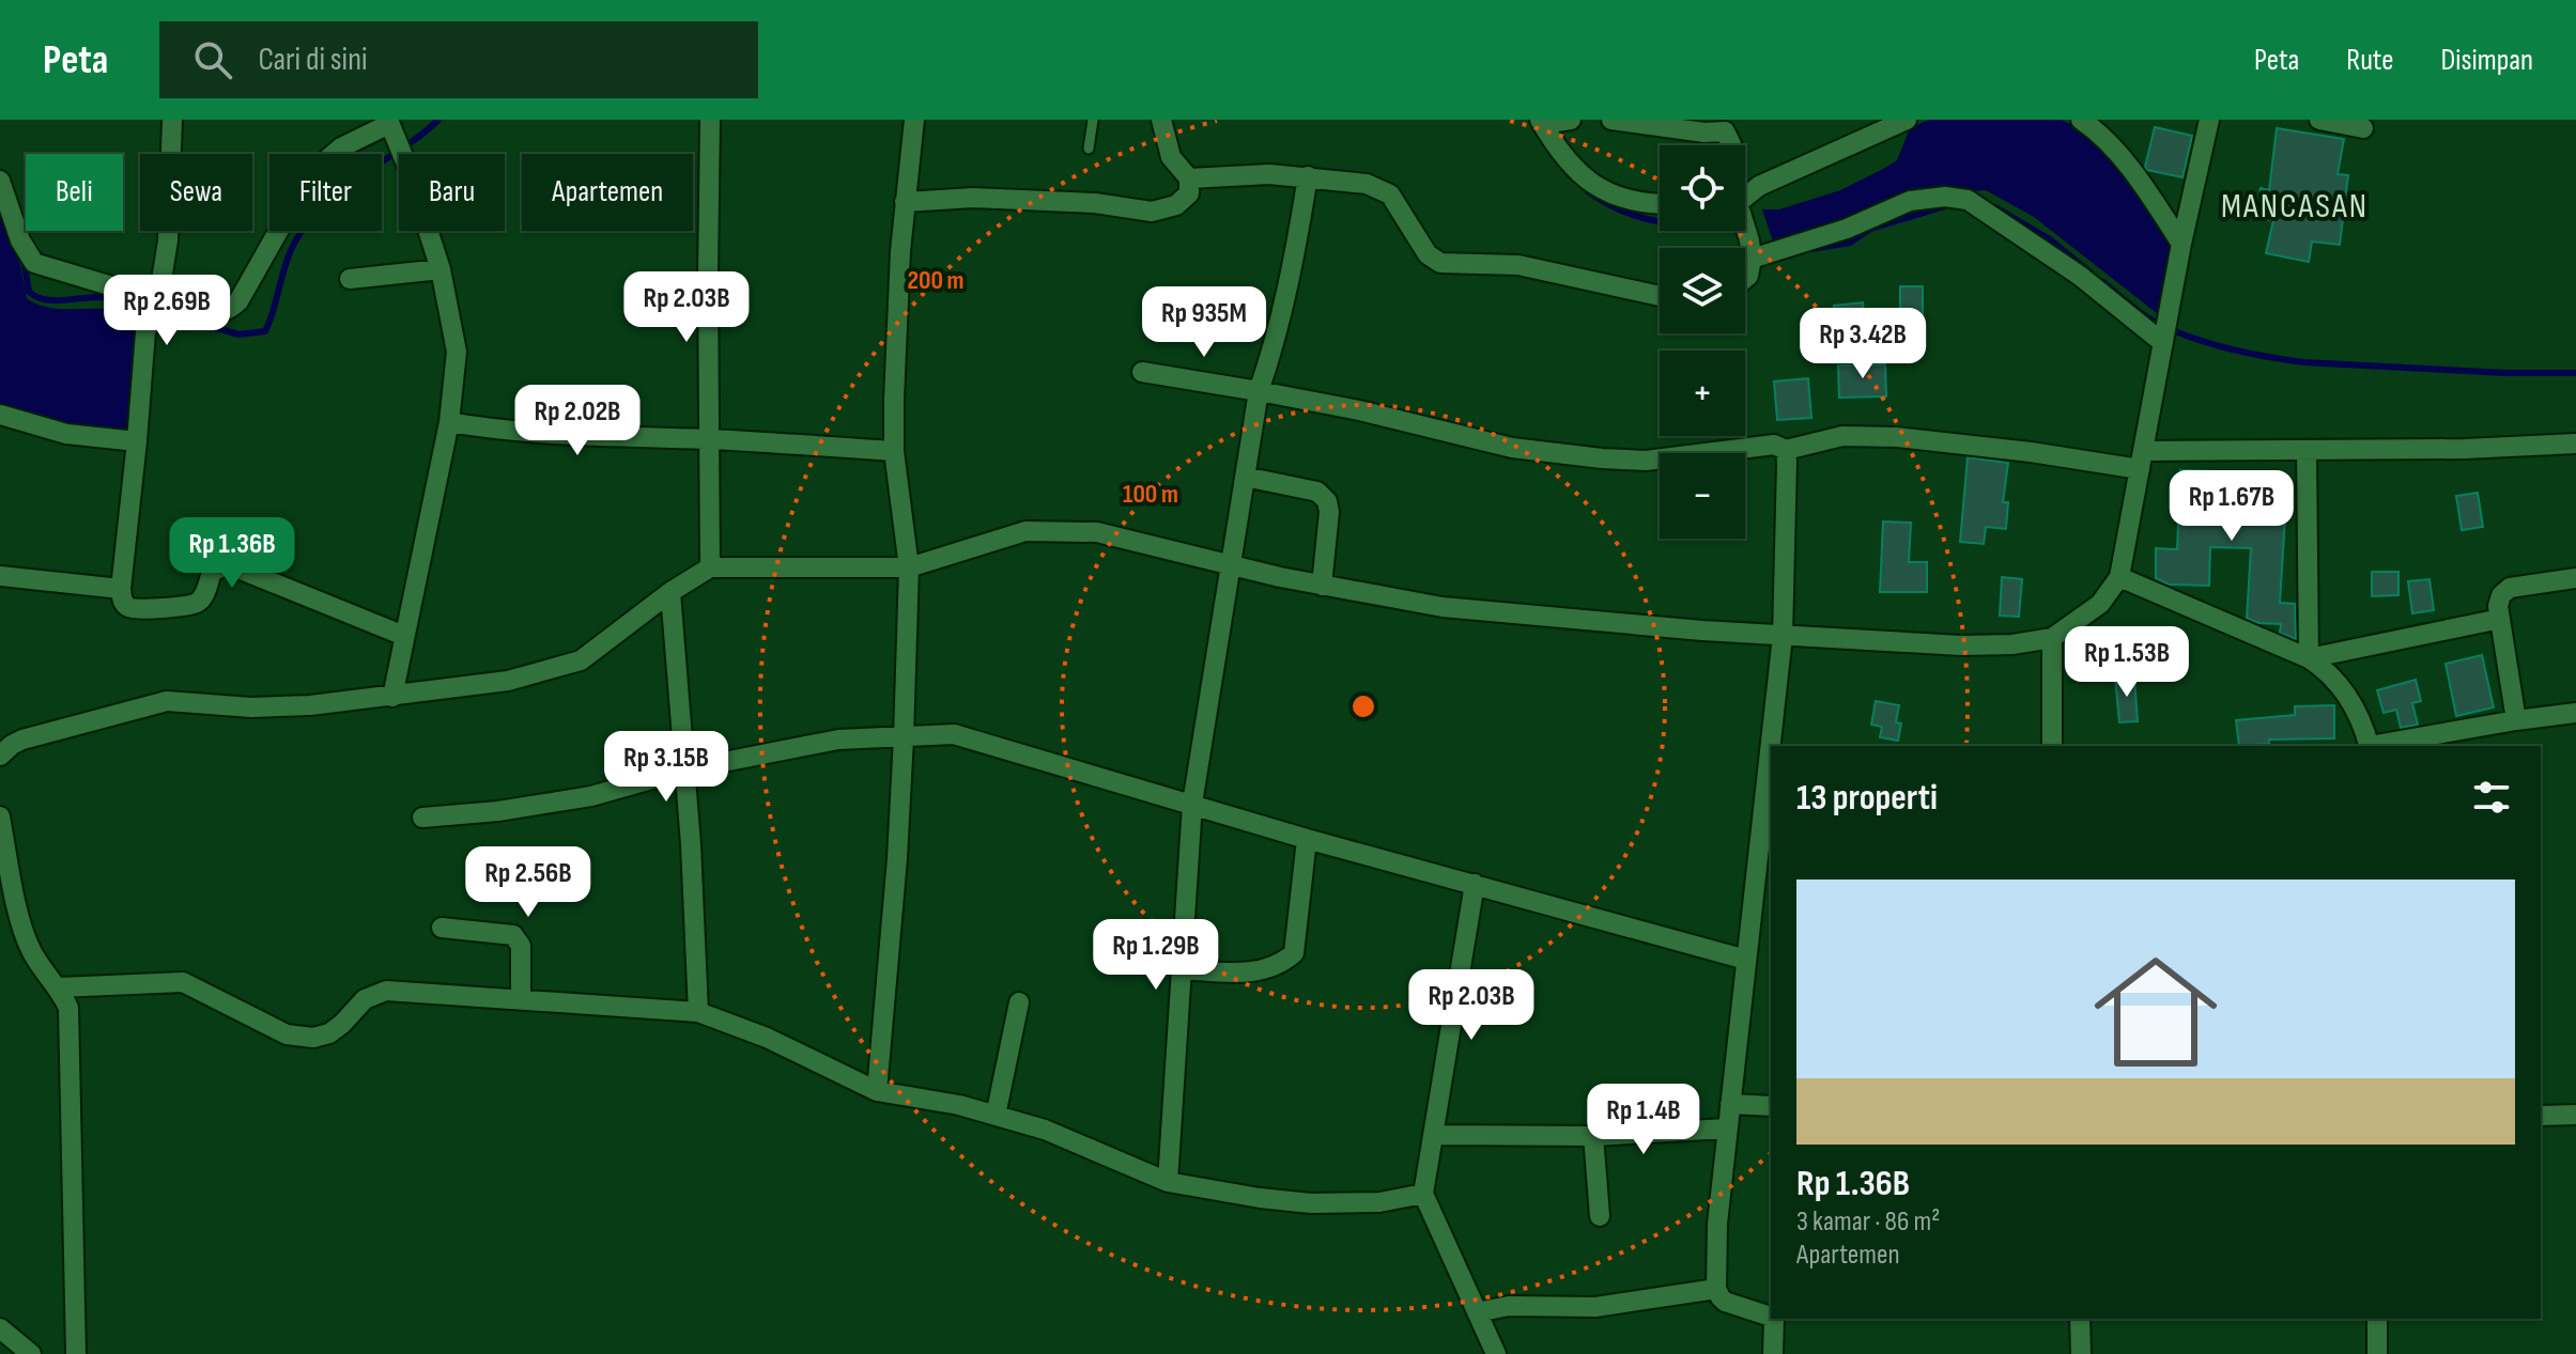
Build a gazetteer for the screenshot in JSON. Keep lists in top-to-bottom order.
{
  "districts": ["MANCASAN"],
  "page": {
    "header": "Peta",
    "search": "Cari di sini",
    "nav": ["Peta", "Rute", "Disimpan"],
    "map_buttons": ["+", "−"],
    "chip": [
      "Beli",
      "Sewa",
      "Filter",
      "Baru",
      "Apartemen"
    ],
    "price": [
      "Rp 2.03B",
      "Rp 2.69B",
      "Rp 935M",
      "Rp 3.42B",
      "Rp 2.02B",
      "Rp 1.67B",
      "Rp 1.36B",
      "Rp 1.53B",
      "Rp 3.15B",
      "Rp 2.56B",
      "Rp 1.29B",
      "Rp 2.03B",
      "Rp 1.4B"
    ],
    "heading": "13 properti",
    "list": [
      {
        "name": "Rp 1.36B",
        "note": "3 kamar · 86 m² · Apartemen"
      }
    ]
  },
  "rings": ["200 m", "100 m"]
}
